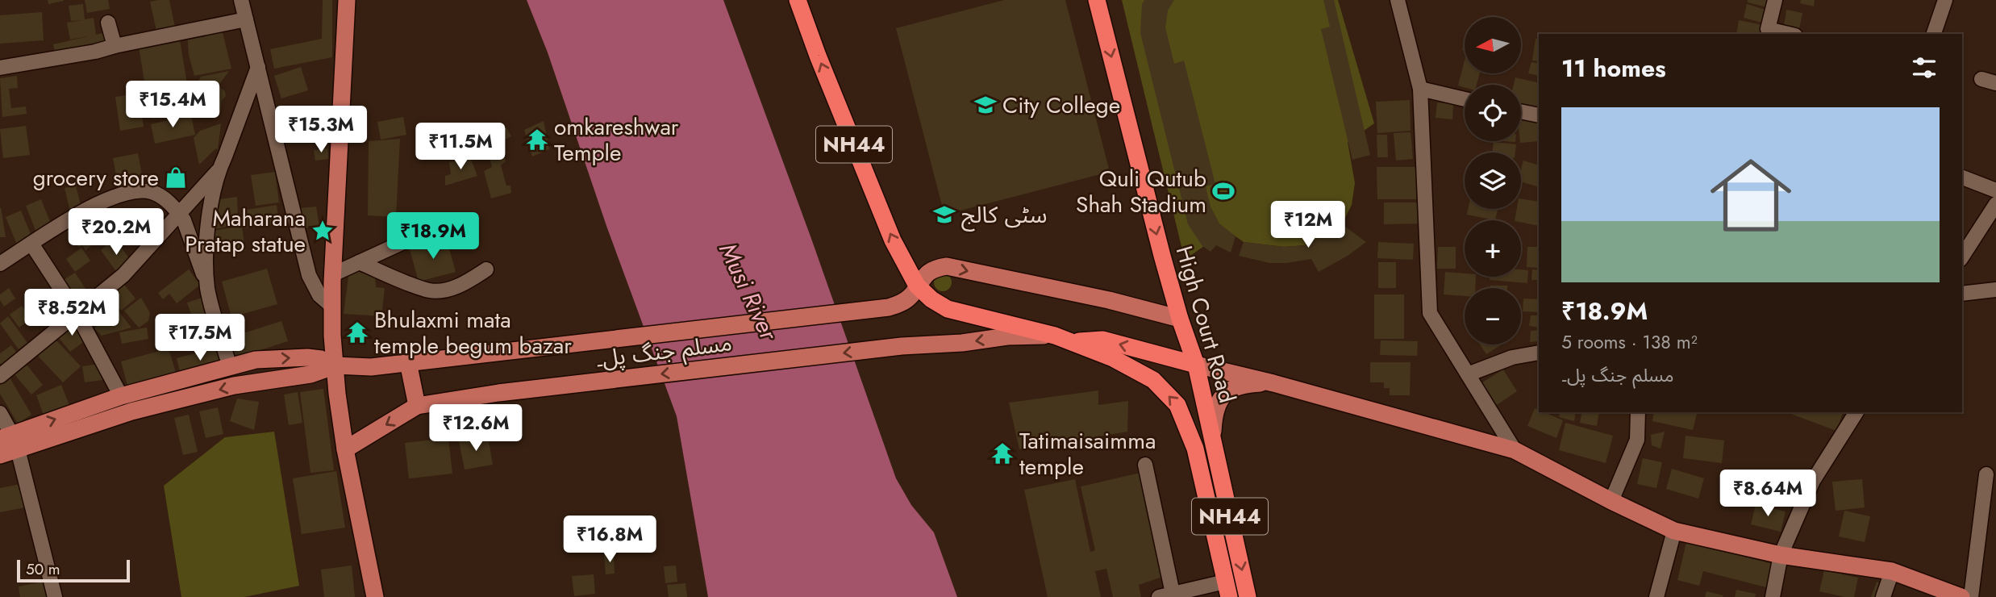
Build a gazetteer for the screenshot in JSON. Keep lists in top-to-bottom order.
{
  "streets": {
    "highway": ["NH44", "High Court Road"],
    "main road": ["مسلم جنگ پل۔"]
  },
  "crossings": [
    ["NH44", "مسلم جنگ پل۔"]
  ],
  "one_way": ["High Court Road"],
  "water": ["Musi River"],
  "places": {
    "school or university": ["City College", "سٹی کالج"],
    "temple": ["omkareshwar Temple", "Bhulaxmi mata temple begum bazar", "Tatimaisaimma temple"],
    "shop": ["grocery store"],
    "sports": ["Quli Qutub Shah Stadium"],
    "place": ["Maharana Pratap statue"]
  },
  "scale_bar": "50 m",
  "north": "left",
  "page": {
    "map_buttons": ["+", "−"],
    "heading": "11 homes",
    "price": [
      "₹15.4M",
      "₹15.3M",
      "₹11.5M",
      "₹12M",
      "₹20.2M",
      "₹18.9M",
      "₹8.52M",
      "₹17.5M",
      "₹12.6M",
      "₹8.64M",
      "₹16.8M"
    ],
    "list": [
      {
        "name": "₹18.9M",
        "note": "5 rooms · 138 m² · مسلم جنگ پل۔"
      }
    ],
    "scale": "50 m"
  }
}
